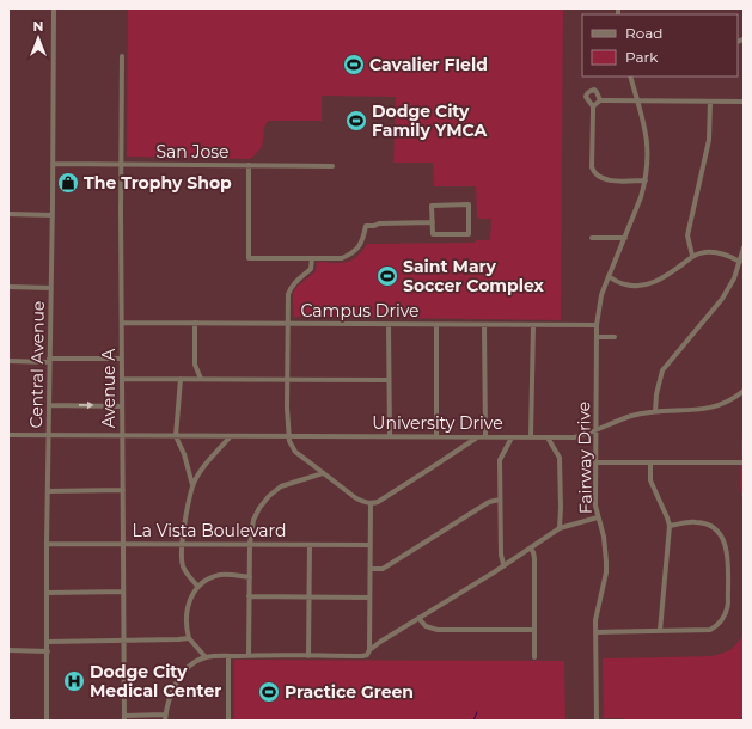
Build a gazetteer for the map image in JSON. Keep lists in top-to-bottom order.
{
  "streets": {
    "street": [
      "San Jose",
      "Campus Drive",
      "Central Avenue",
      "Avenue A",
      "University Drive",
      "Fairway Drive",
      "La Vista Boulevard"
    ]
  },
  "crossings": [
    ["San Jose", "Central Avenue"],
    ["San Jose", "Avenue A"],
    ["Campus Drive", "Avenue A"],
    ["Campus Drive", "Fairway Drive"],
    ["Central Avenue", "University Drive"],
    ["Central Avenue", "La Vista Boulevard"],
    ["Avenue A", "University Drive"],
    ["Avenue A", "La Vista Boulevard"],
    ["University Drive", "Fairway Drive"]
  ],
  "places": {
    "sports": [
      "Cavalier FIeld",
      "Dodge City Family YMCA",
      "Saint Mary Soccer Complex",
      "Practice Green"
    ],
    "shop": ["The Trophy Shop"],
    "hospital": ["Dodge City Medical Center"]
  },
  "legend": ["Road", "Park"],
  "north": "top"
}
